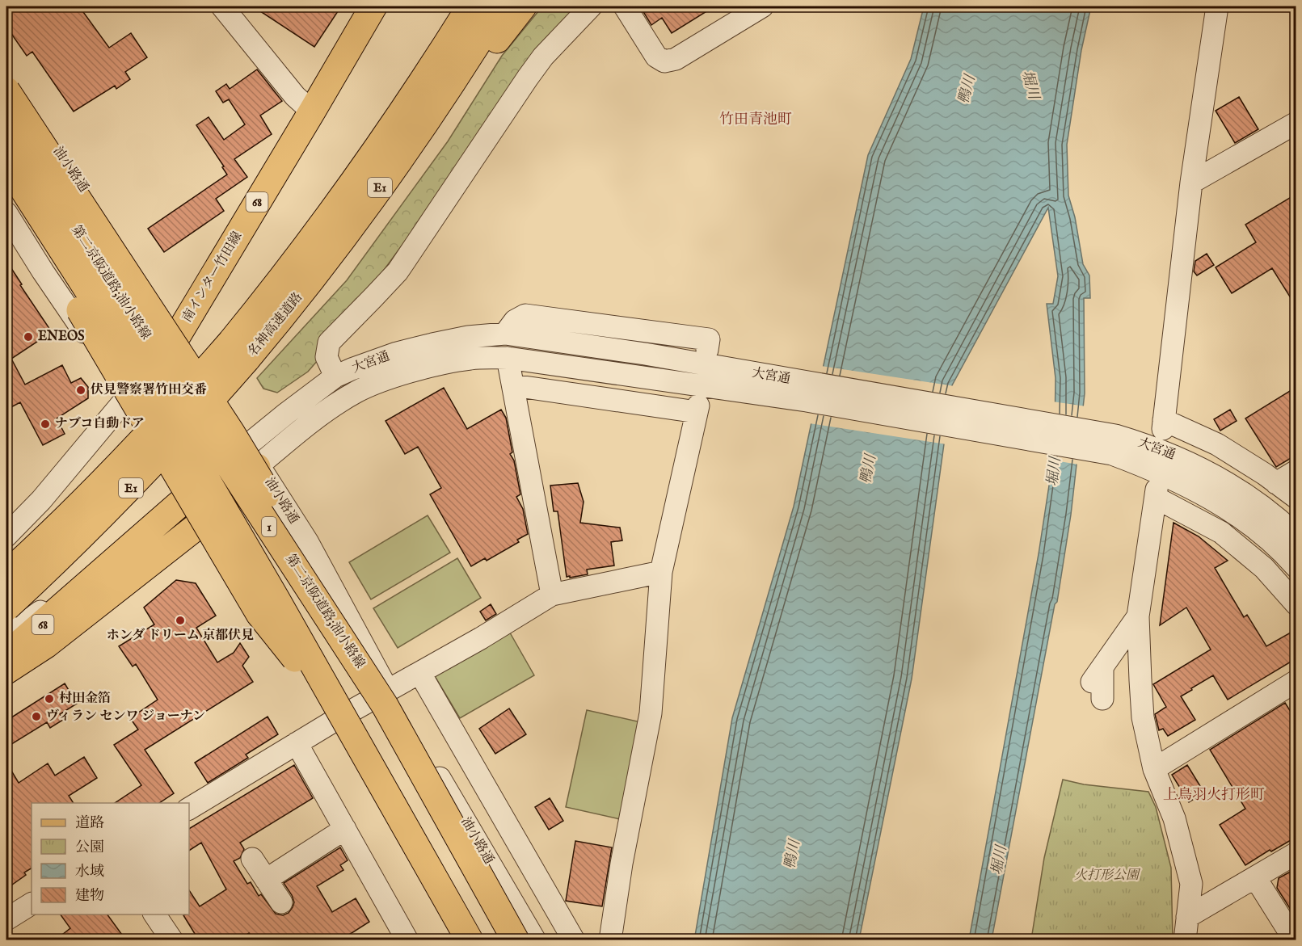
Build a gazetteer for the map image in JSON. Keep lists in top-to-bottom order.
{
  "streets": {
    "main road": [
      "油小路通",
      "E1",
      "68",
      "南インター竹田線",
      "第二京阪道路;油小路線",
      "名神高速道路",
      "1"
    ],
    "street": ["大宮通"]
  },
  "crossings": [
    ["油小路通", "68"],
    ["油小路通", "南インター竹田線"],
    ["油小路通", "第二京阪道路;油小路線"],
    ["油小路通", "大宮通"],
    ["68", "大宮通"]
  ],
  "districts": ["竹田青池町", "上鳥羽火打形町"],
  "water": ["堀川", "鴨川"],
  "parks": ["火打形公園"],
  "places": [
    "ENEOS",
    "伏見警察署竹田交番",
    "ナブコ自動ドア",
    "ホンダ ドリーム 京都伏見",
    "村田金箔",
    "ヴィラン センワ ジョーナン"
  ],
  "legend": [
    "道路",
    "公園",
    "水域",
    "建物"
  ]
}
